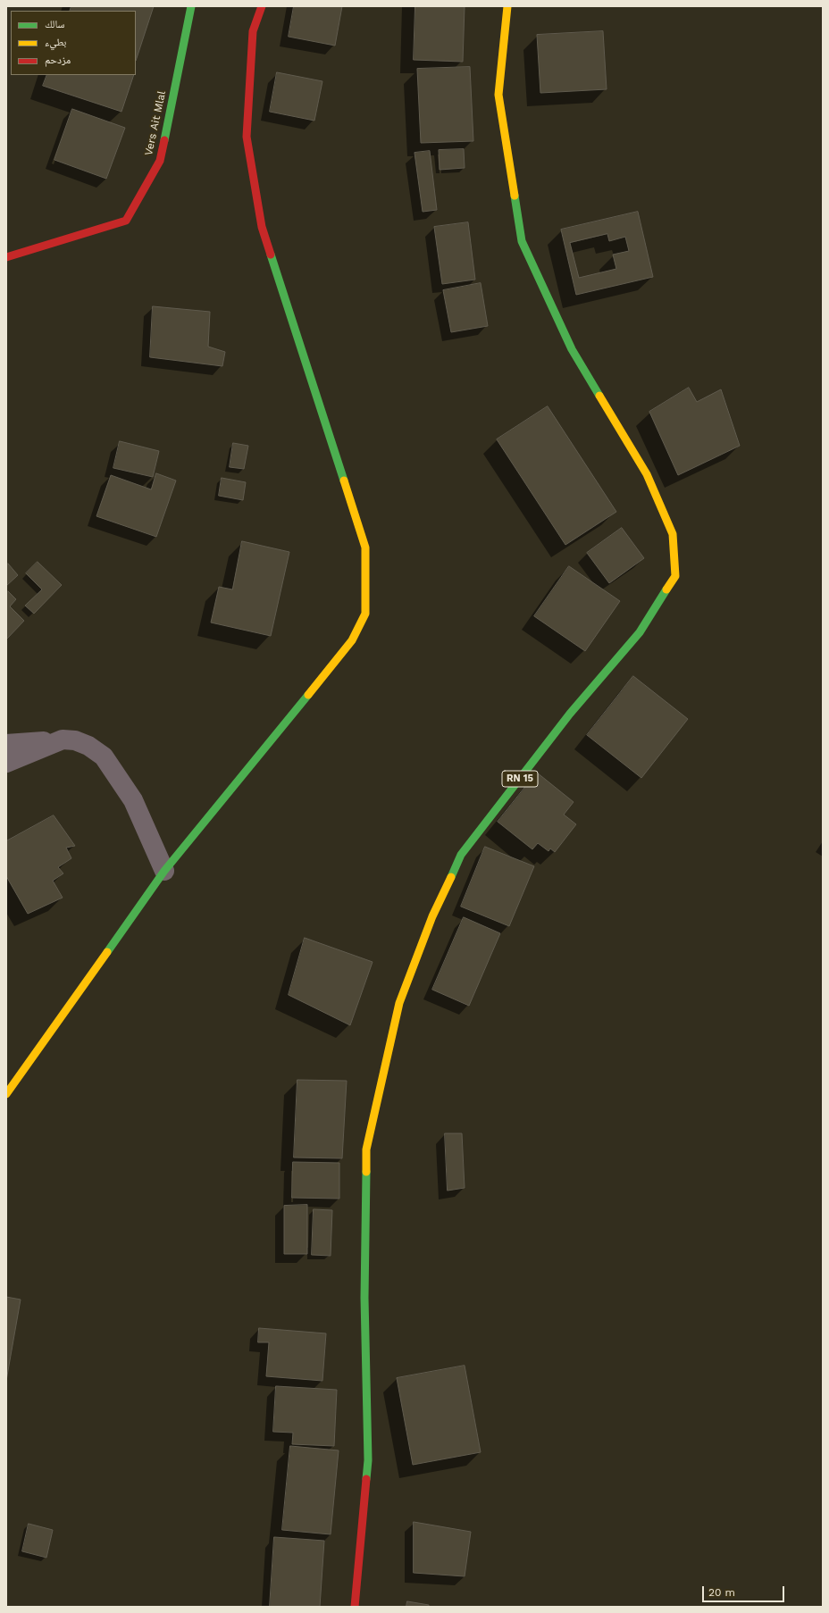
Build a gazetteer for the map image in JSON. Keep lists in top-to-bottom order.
{
  "streets": {
    "main road": ["Vers Ait Mlal", "RN 15"]
  },
  "legend": ["سالك", "بطيء", "مزدحم"],
  "scale_bar": "20 m"
}
